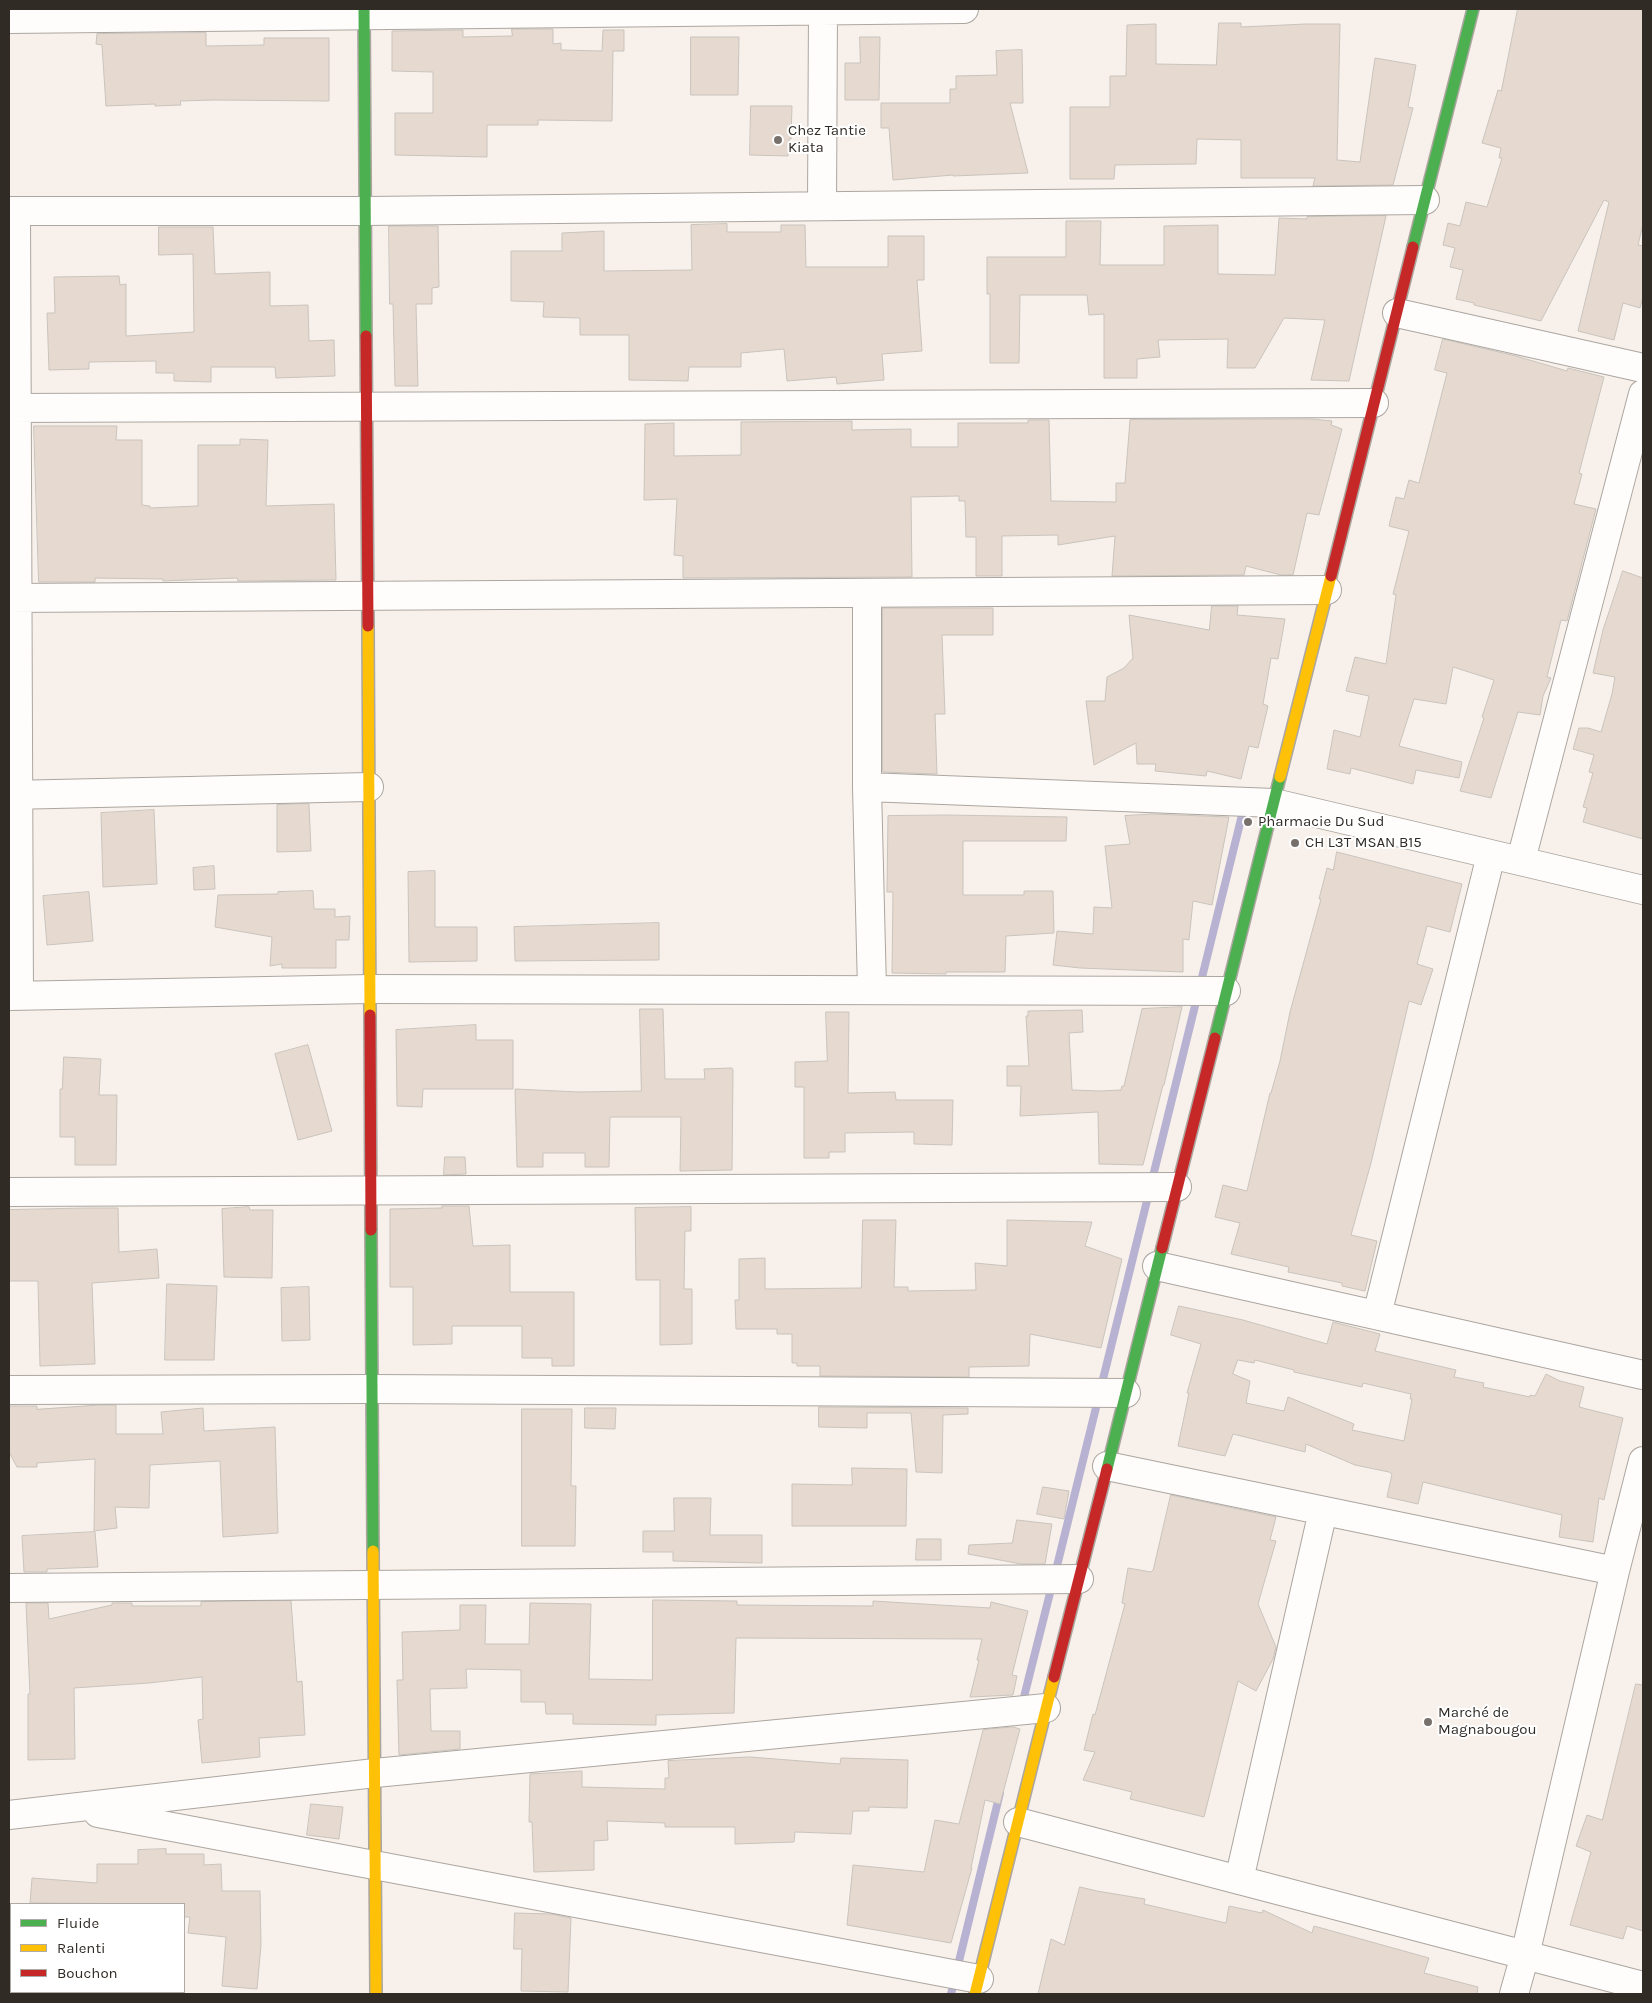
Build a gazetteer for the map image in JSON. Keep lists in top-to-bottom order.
{
  "places": [
    "Chez Tantie Kiata",
    "Pharmacie Du Sud",
    "CH L3T MSAN B15",
    "Marché de Magnabougou"
  ],
  "legend": ["Fluide", "Ralenti", "Bouchon"]
}
